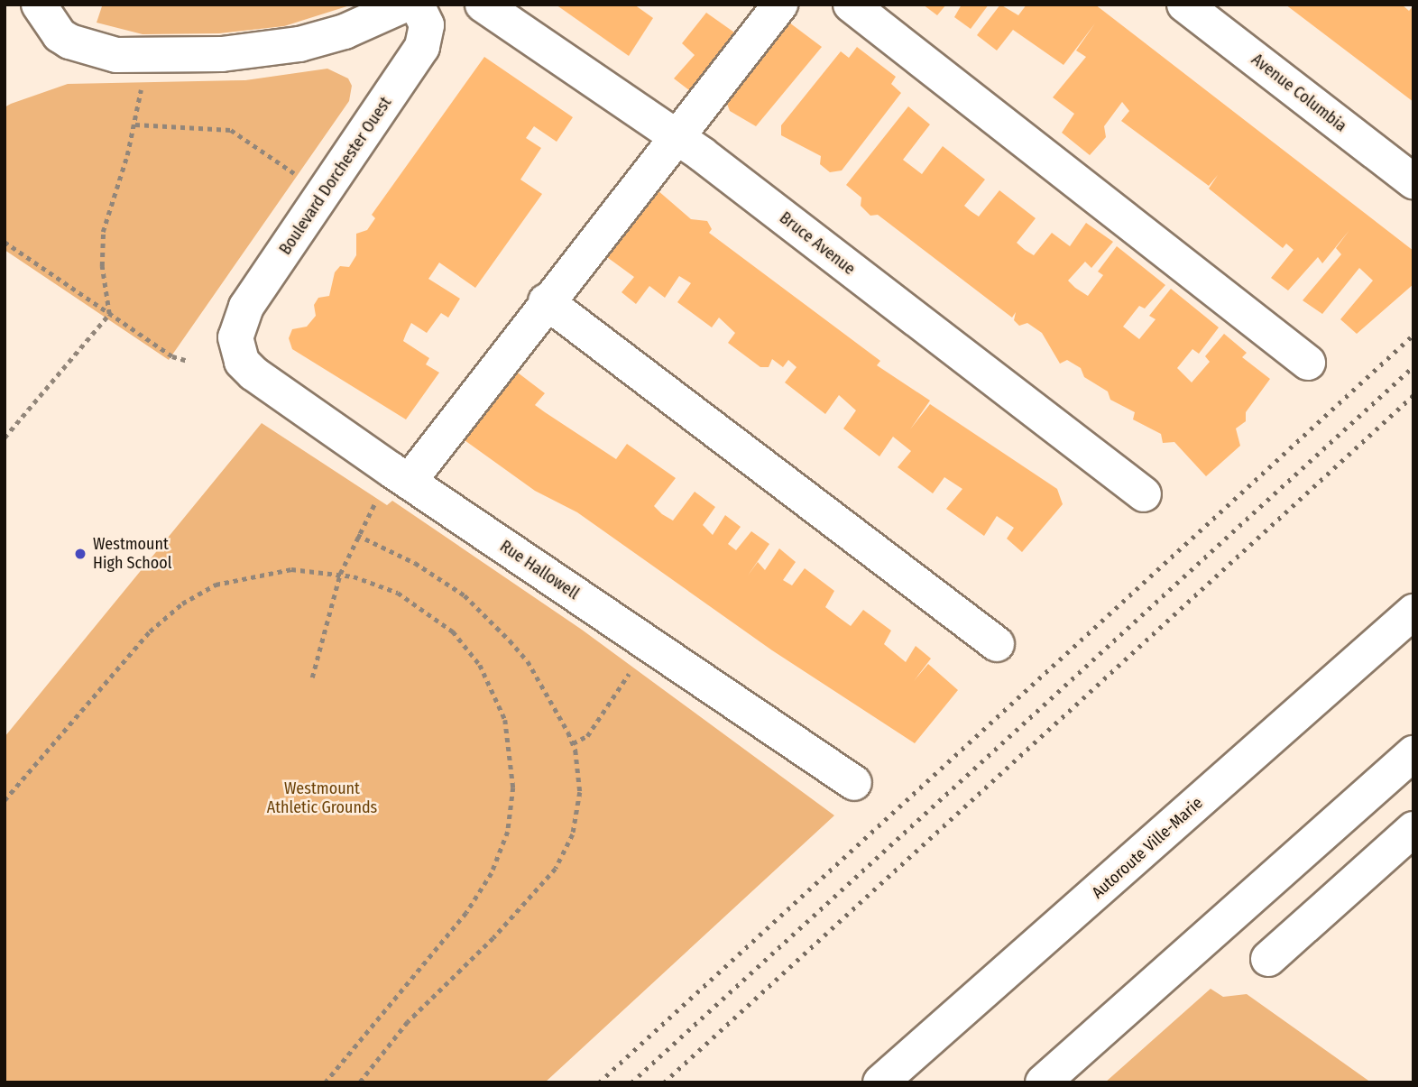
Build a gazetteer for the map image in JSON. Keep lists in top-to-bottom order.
{
  "streets": {
    "main road": [
      "Avenue Columbia",
      "Boulevard Dorchester Ouest",
      "Bruce Avenue",
      "Rue Hallowell",
      "Autoroute Ville-Marie"
    ]
  },
  "crossings": [
    ["Boulevard Dorchester Ouest", "Rue Hallowell"]
  ],
  "parks": ["Westmount Athletic Grounds"],
  "places": ["Westmount High School"]
}
